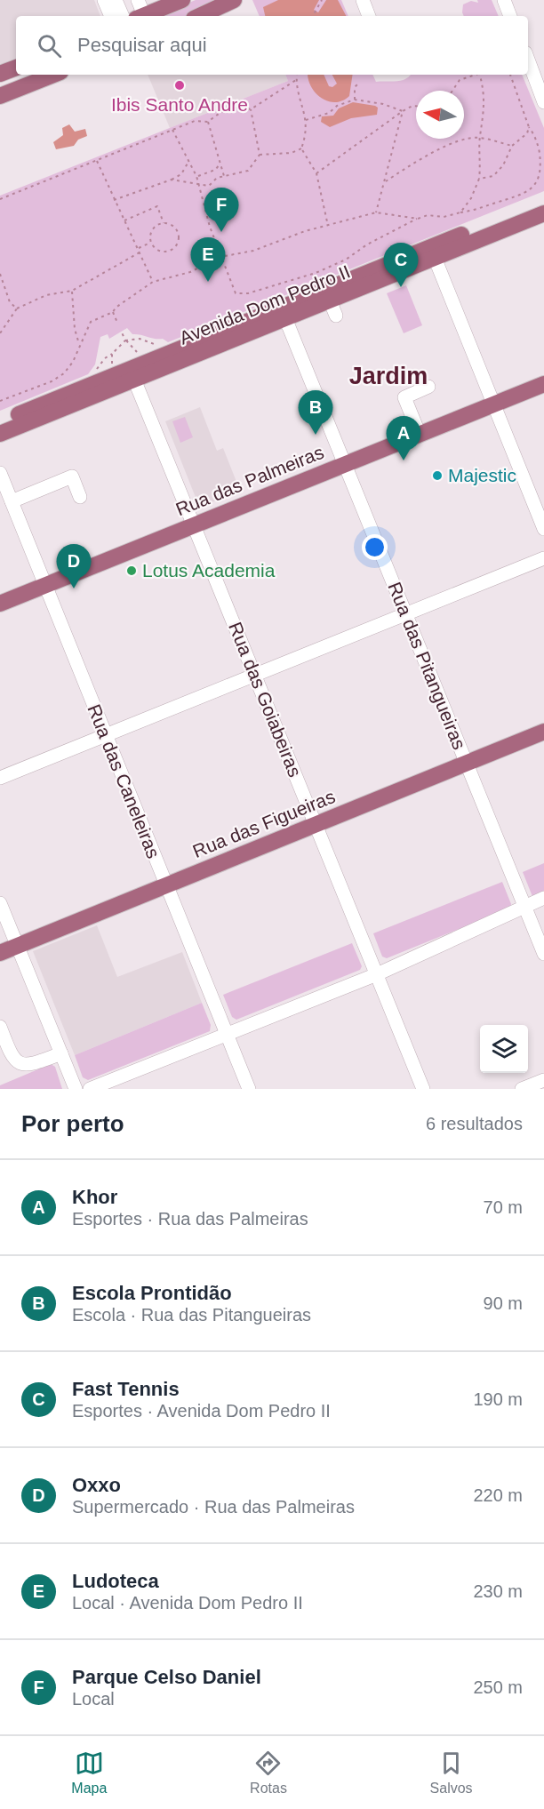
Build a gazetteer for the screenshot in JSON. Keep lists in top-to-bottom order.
{
  "streets": {
    "main road": ["Avenida Dom Pedro II", "Rua das Palmeiras", "Rua das Figueiras"],
    "street": ["Rua das Pitangueiras", "Rua das Goiabeiras", "Rua das Caneleiras"]
  },
  "crossings": [
    ["Avenida Dom Pedro II", "Rua das Pitangueiras"],
    ["Avenida Dom Pedro II", "Rua das Goiabeiras"],
    ["Rua das Palmeiras", "Rua das Pitangueiras"],
    ["Rua das Palmeiras", "Rua das Goiabeiras"],
    ["Rua das Palmeiras", "Rua das Caneleiras"],
    ["Rua das Pitangueiras", "Rua das Figueiras"],
    ["Rua das Goiabeiras", "Rua das Figueiras"],
    ["Rua das Caneleiras", "Rua das Figueiras"]
  ],
  "districts": ["Jardim"],
  "places": ["Ibis Santo Andre", "Majestic", "Lotus Academia"],
  "north": "left",
  "page": {
    "search": "Pesquisar aqui",
    "pins": [
      "F",
      "E",
      "C",
      "B",
      "A",
      "D"
    ],
    "heading": ["Por perto", "6 resultados"],
    "list": [
      {
        "mark": "A",
        "name": "Khor",
        "note": "Esportes · Rua das Palmeiras",
        "value": "70 m"
      },
      {
        "mark": "B",
        "name": "Escola Prontidão",
        "note": "Escola · Rua das Pitangueiras",
        "value": "90 m"
      },
      {
        "mark": "C",
        "name": "Fast Tennis",
        "note": "Esportes · Avenida Dom Pedro II",
        "value": "190 m"
      },
      {
        "mark": "D",
        "name": "Oxxo",
        "note": "Supermercado · Rua das Palmeiras",
        "value": "220 m"
      },
      {
        "mark": "E",
        "name": "Ludoteca",
        "note": "Local · Avenida Dom Pedro II",
        "value": "230 m"
      },
      {
        "mark": "F",
        "name": "Parque Celso Daniel",
        "note": "Local",
        "value": "250 m"
      }
    ],
    "nav": ["Mapa", "Rotas", "Salvos"]
  }
}
